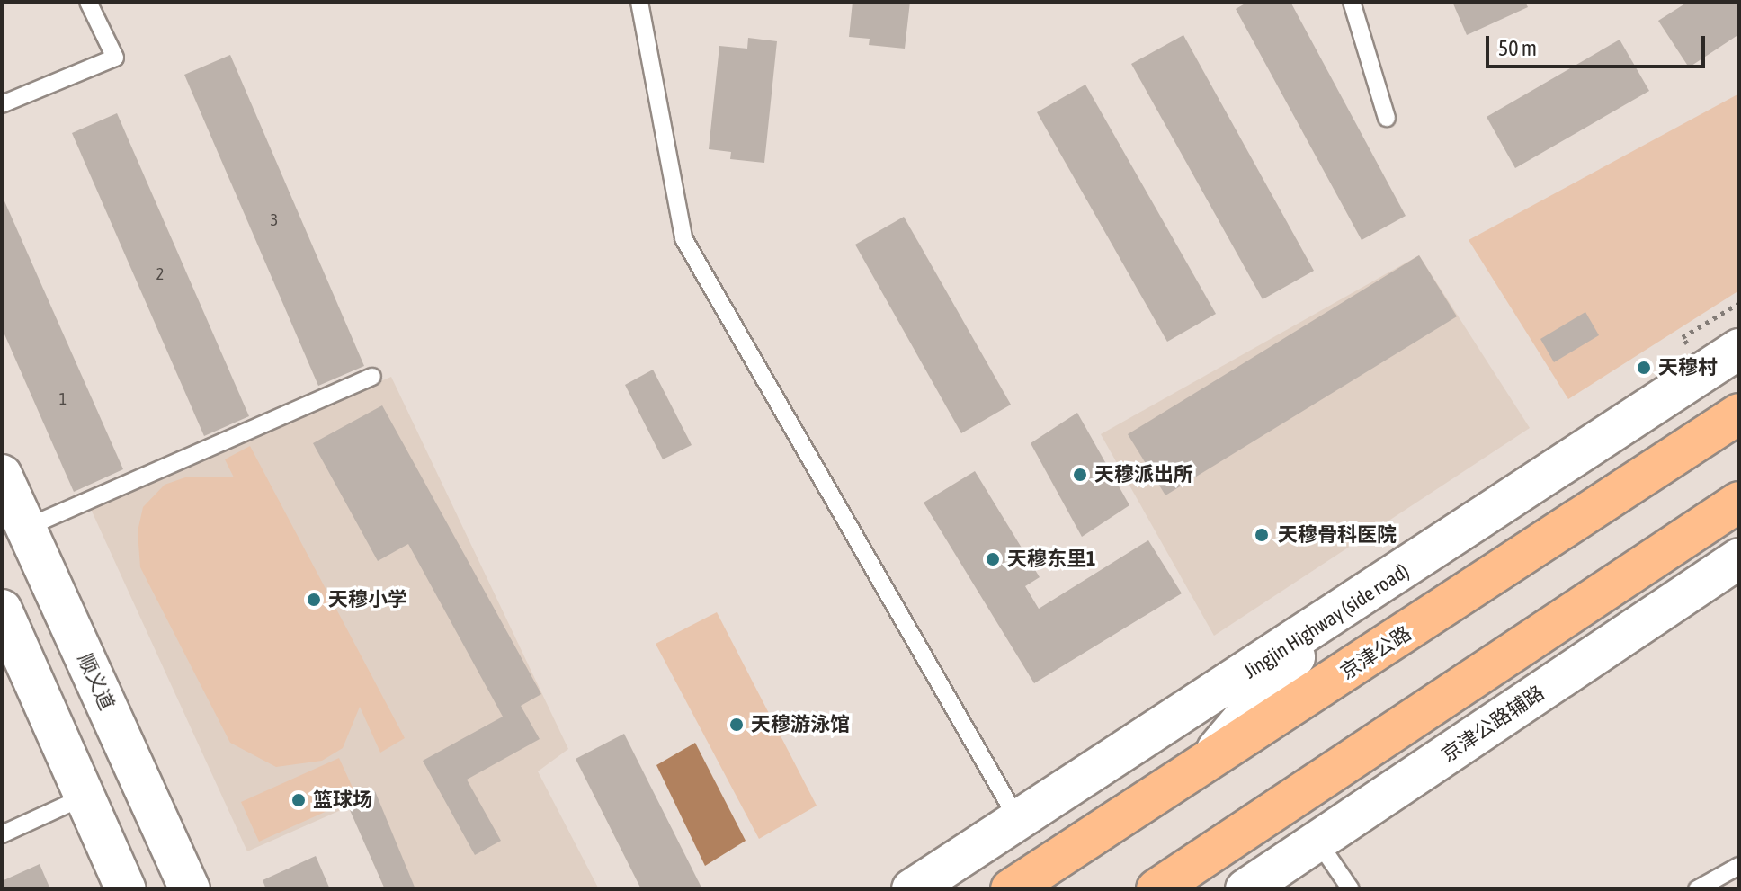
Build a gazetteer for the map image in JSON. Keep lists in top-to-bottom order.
{
  "streets": {
    "highway": ["京津公路"],
    "street": ["Jingjin Highway (side road)", "顺义道", "京津公路辅路"]
  },
  "places": [
    "天穆村",
    "天穆派出所",
    "天穆骨科医院",
    "天穆东里1",
    "天穆小学",
    "天穆游泳馆",
    "篮球场"
  ],
  "house_numbers": ["3", "2", "1"],
  "scale_bar": "50 m"
}
